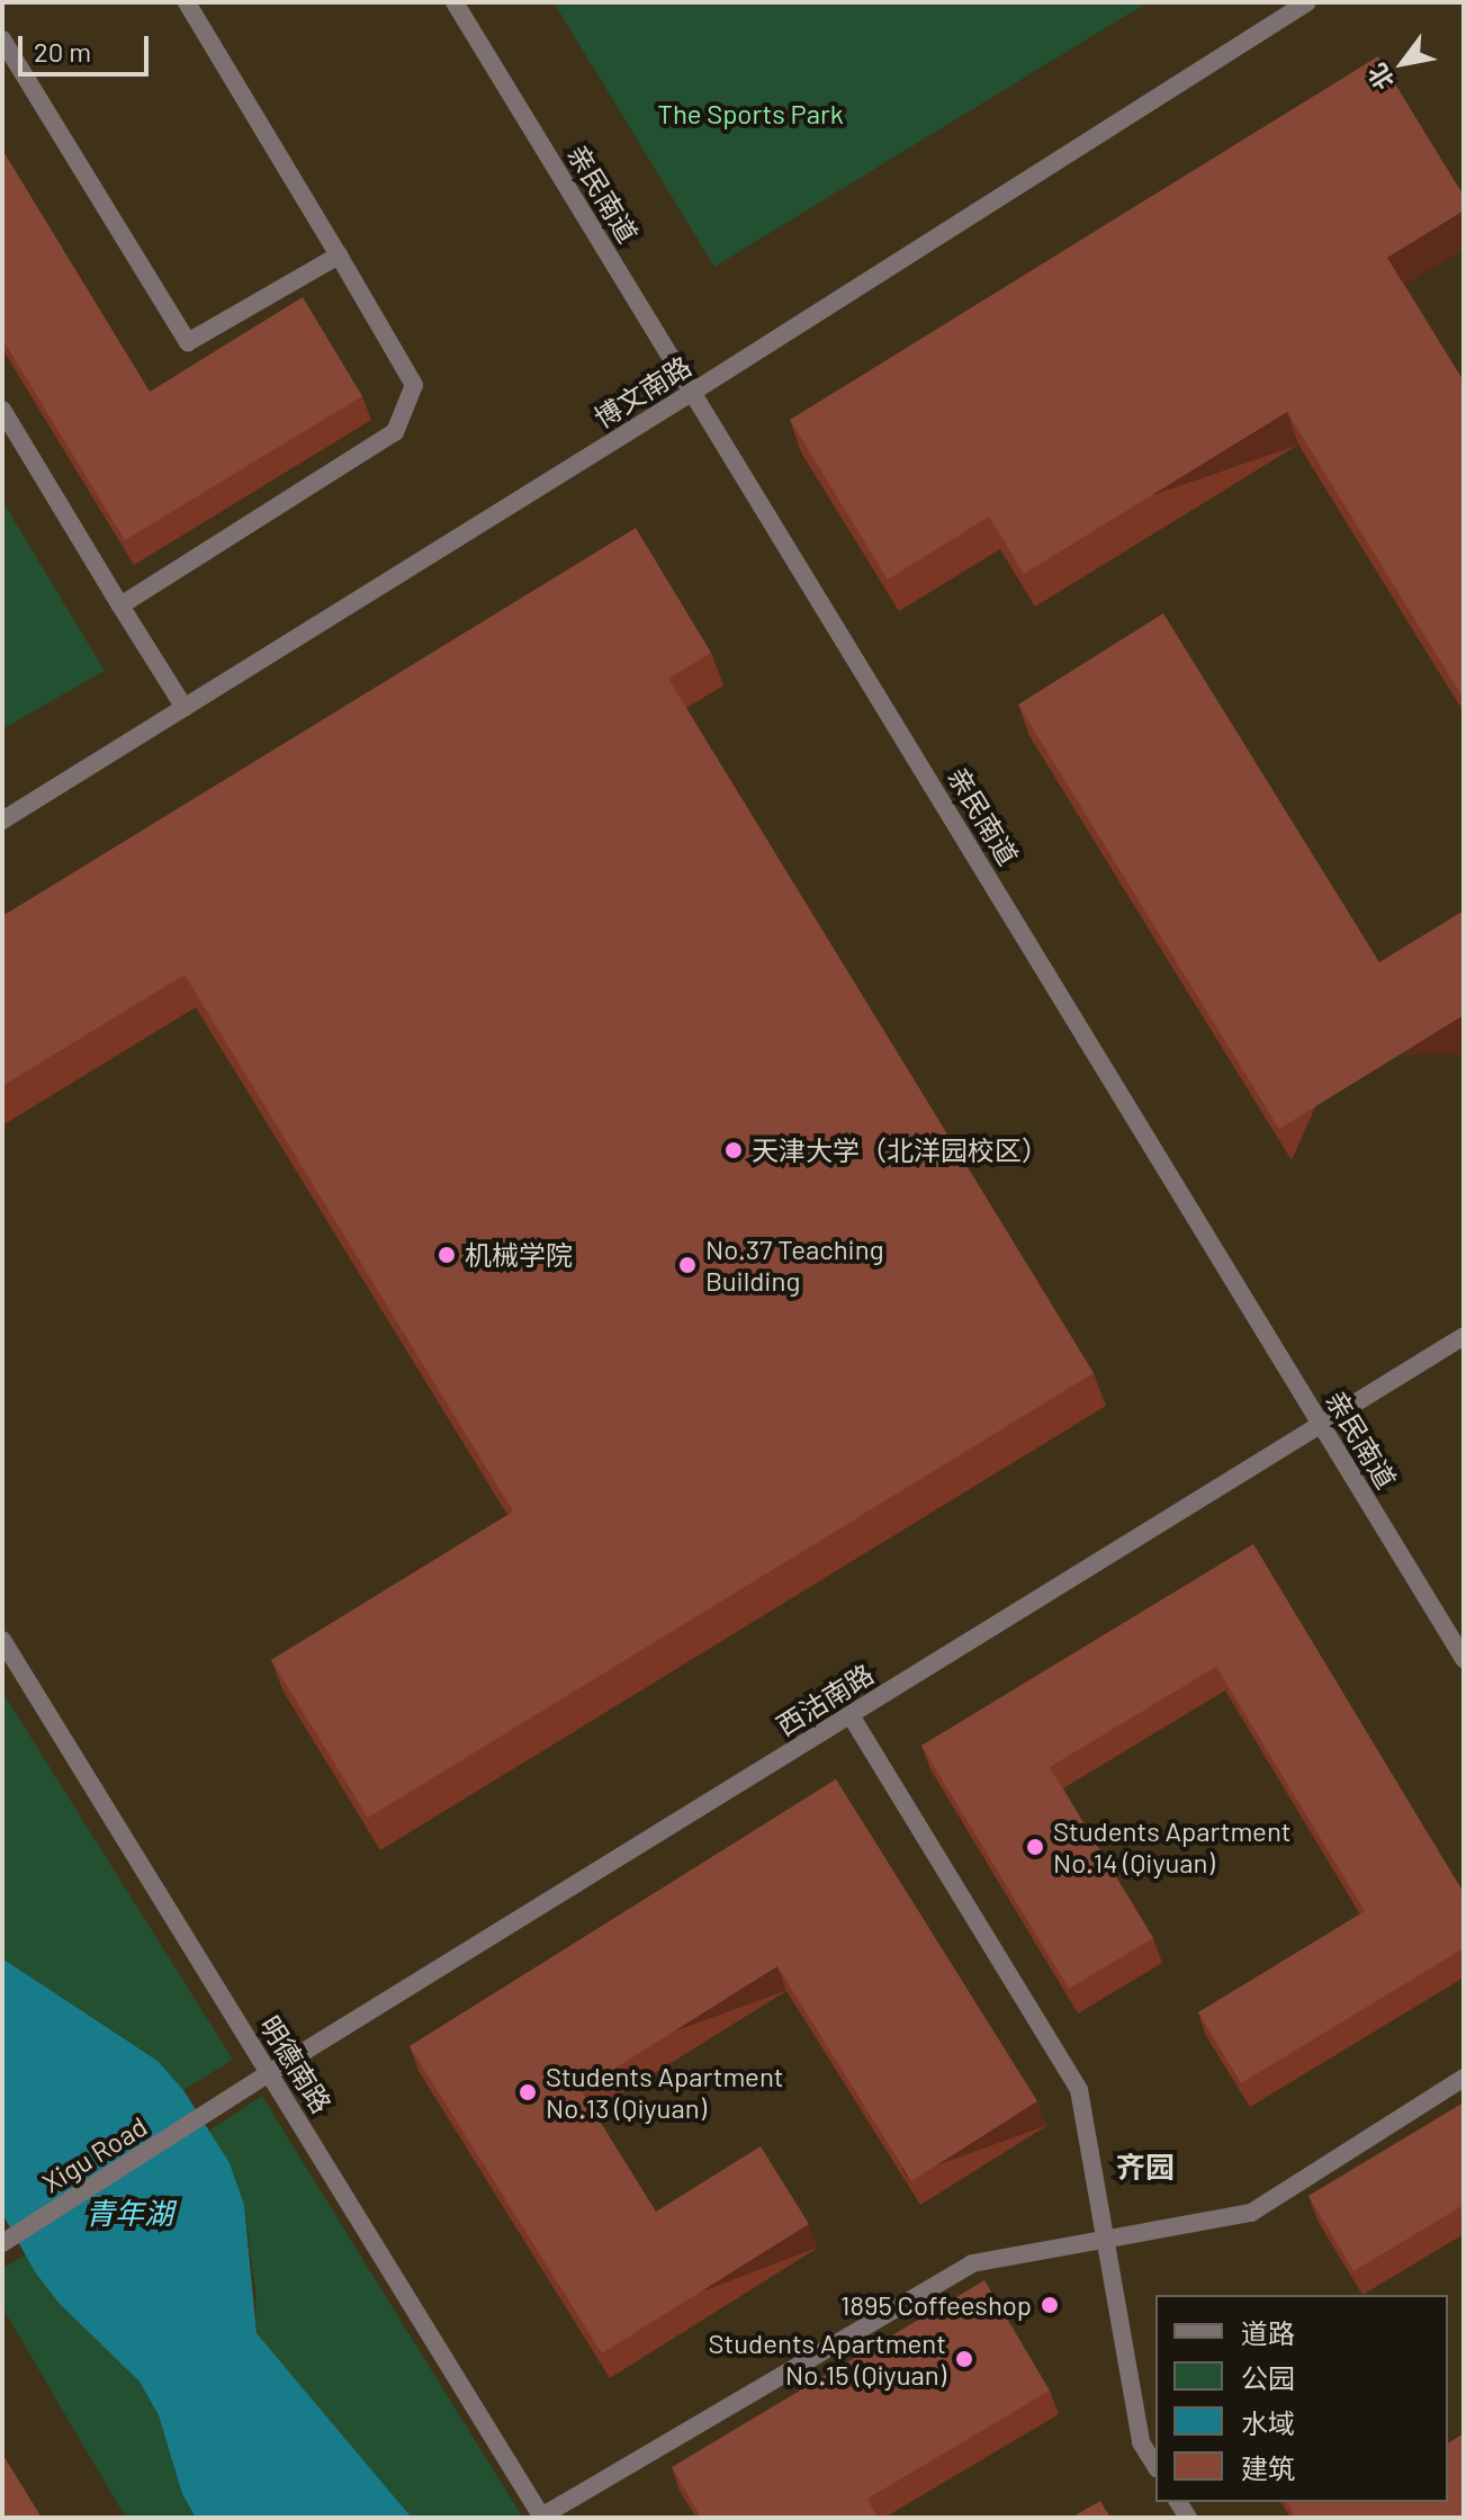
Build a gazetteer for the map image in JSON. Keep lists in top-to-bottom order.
{
  "streets": {
    "street": [
      "亲民南道",
      "博文南路",
      "西沽南路",
      "明德南路",
      "Xigu Road"
    ]
  },
  "crossings": [
    ["亲民南道", "博文南路"],
    ["亲民南道", "西沽南路"],
    ["西沽南路", "明德南路"],
    ["西沽南路", "Xigu Road"]
  ],
  "districts": ["齐园"],
  "water": ["青年湖"],
  "parks": ["The Sports Park"],
  "places": [
    "天津大学（北洋园校区）",
    "机械学院",
    "No.37 Teaching Building",
    "Students Apartment No.14 (Qiyuan)",
    "Students Apartment No.13 (Qiyuan)",
    "1895 Coffeeshop",
    "Students Apartment No.15 (Qiyuan)"
  ],
  "legend": [
    "道路",
    "公园",
    "水域",
    "建筑"
  ],
  "scale_bar": "20 m",
  "north": "bottom left"
}
